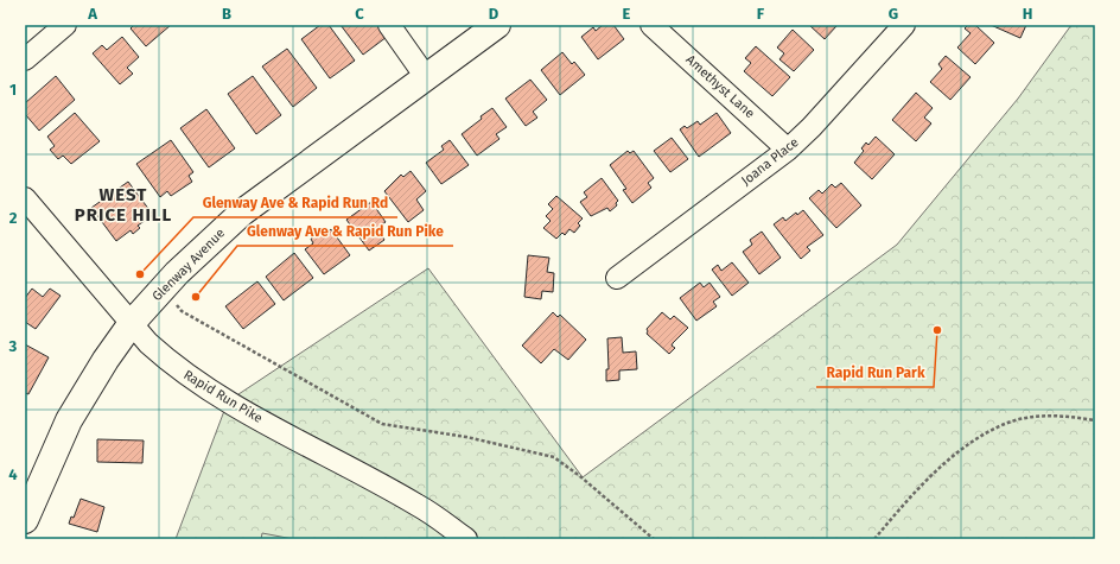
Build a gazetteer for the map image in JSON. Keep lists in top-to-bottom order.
{
  "streets": {
    "main road": ["Glenway Avenue"],
    "street": ["Amethyst Lane", "Joana Place", "Rapid Run Pike"]
  },
  "crossings": [
    ["Amethyst Lane", "Joana Place"],
    ["Glenway Avenue", "Rapid Run Pike"]
  ],
  "districts": ["WEST PRICE HILL"],
  "places": ["Glenway Ave & Rapid Run Rd", "Glenway Ave & Rapid Run Pike", "Rapid Run Park"],
  "grid": {
    "columns": [
      "A",
      "B",
      "C",
      "D",
      "E",
      "F",
      "G",
      "H"
    ],
    "rows": [
      "1",
      "2",
      "3",
      "4"
    ]
  }
}
